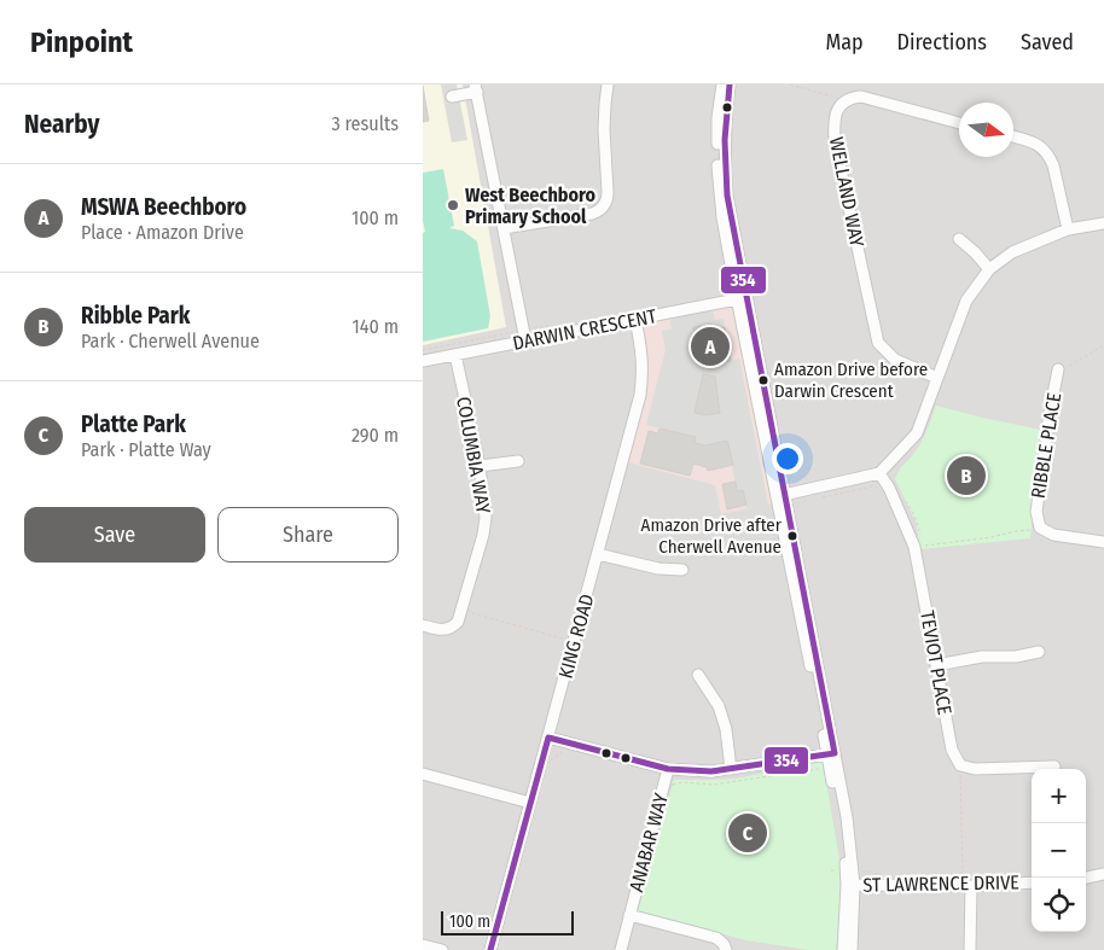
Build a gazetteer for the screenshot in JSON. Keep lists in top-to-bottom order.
{
  "streets": {
    "street": [
      "WELLAND WAY",
      "DARWIN CRESCENT",
      "RIBBLE PLACE",
      "COLUMBIA WAY",
      "KING ROAD",
      "TEVIOT PLACE",
      "ANABAR WAY",
      "ST LAWRENCE DRIVE"
    ]
  },
  "crossings": [
    ["DARWIN CRESCENT", "COLUMBIA WAY"],
    ["DARWIN CRESCENT", "KING ROAD"]
  ],
  "places": ["West Beechboro Primary School", "Amazon Drive before Darwin Crescent", "Amazon Drive after Cherwell Avenue"],
  "lines": ["transit line 354"],
  "scale_bar": "100 m",
  "north": "right",
  "page": {
    "header": "Pinpoint",
    "nav": ["Map", "Directions", "Saved"],
    "heading": ["Nearby", "3 results"],
    "list": [
      {
        "mark": "A",
        "name": "MSWA Beechboro",
        "note": "Place · Amazon Drive",
        "value": "100 m"
      },
      {
        "mark": "B",
        "name": "Ribble Park",
        "note": "Park · Cherwell Avenue",
        "value": "140 m"
      },
      {
        "mark": "C",
        "name": "Platte Park",
        "note": "Park · Platte Way",
        "value": "290 m"
      }
    ],
    "pins": ["A", "B", "C"],
    "buttons": ["Save", "Share"],
    "map_buttons": ["+", "−"],
    "scale": "100 m"
  }
}
